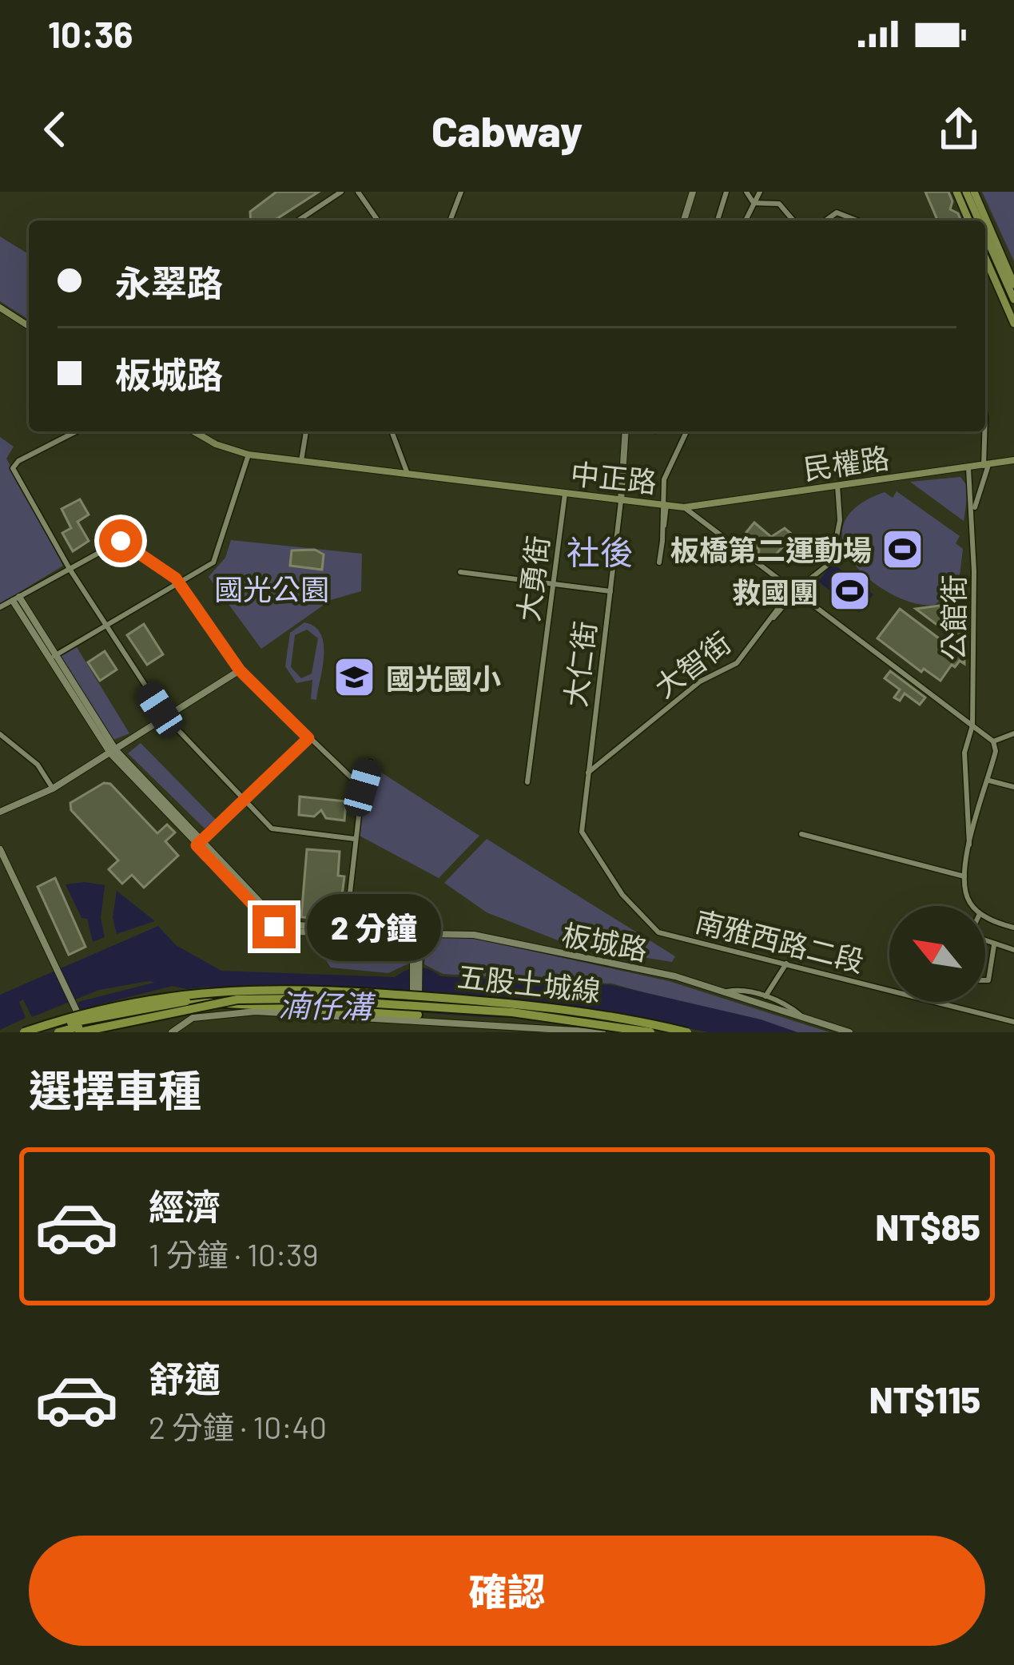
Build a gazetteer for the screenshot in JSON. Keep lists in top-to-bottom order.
{
  "streets": {
    "highway": ["五股土城線"],
    "main road": ["民權路", "中正路"],
    "street": [
      "大勇街",
      "公館街",
      "大仁街",
      "大智街",
      "南雅西路二段",
      "板城路"
    ]
  },
  "crossings": [
    ["民權路", "中正路"],
    ["民權路", "大智街"],
    ["中正路", "大勇街"],
    ["中正路", "公館街"],
    ["中正路", "大仁街"],
    ["中正路", "大智街"],
    ["大仁街", "大智街"],
    ["大仁街", "南雅西路二段"]
  ],
  "districts": ["社後"],
  "water": ["湳仔溝"],
  "parks": ["國光公園"],
  "places": {
    "sports": ["板橋第二運動場", "救國團"],
    "school or university": ["國光國小"]
  },
  "north": "top left",
  "page": {
    "status": "10:36",
    "header": "Cabway",
    "banner": ["永翠路", "板城路"],
    "bubble": "2 分鐘",
    "heading": "選擇車種",
    "list": [
      {
        "name": "經濟",
        "note": "1 分鐘 · 10:39",
        "value": "NT$85"
      },
      {
        "name": "舒適",
        "note": "2 分鐘 · 10:40",
        "value": "NT$115"
      }
    ],
    "buttons": "確認"
  }
}
